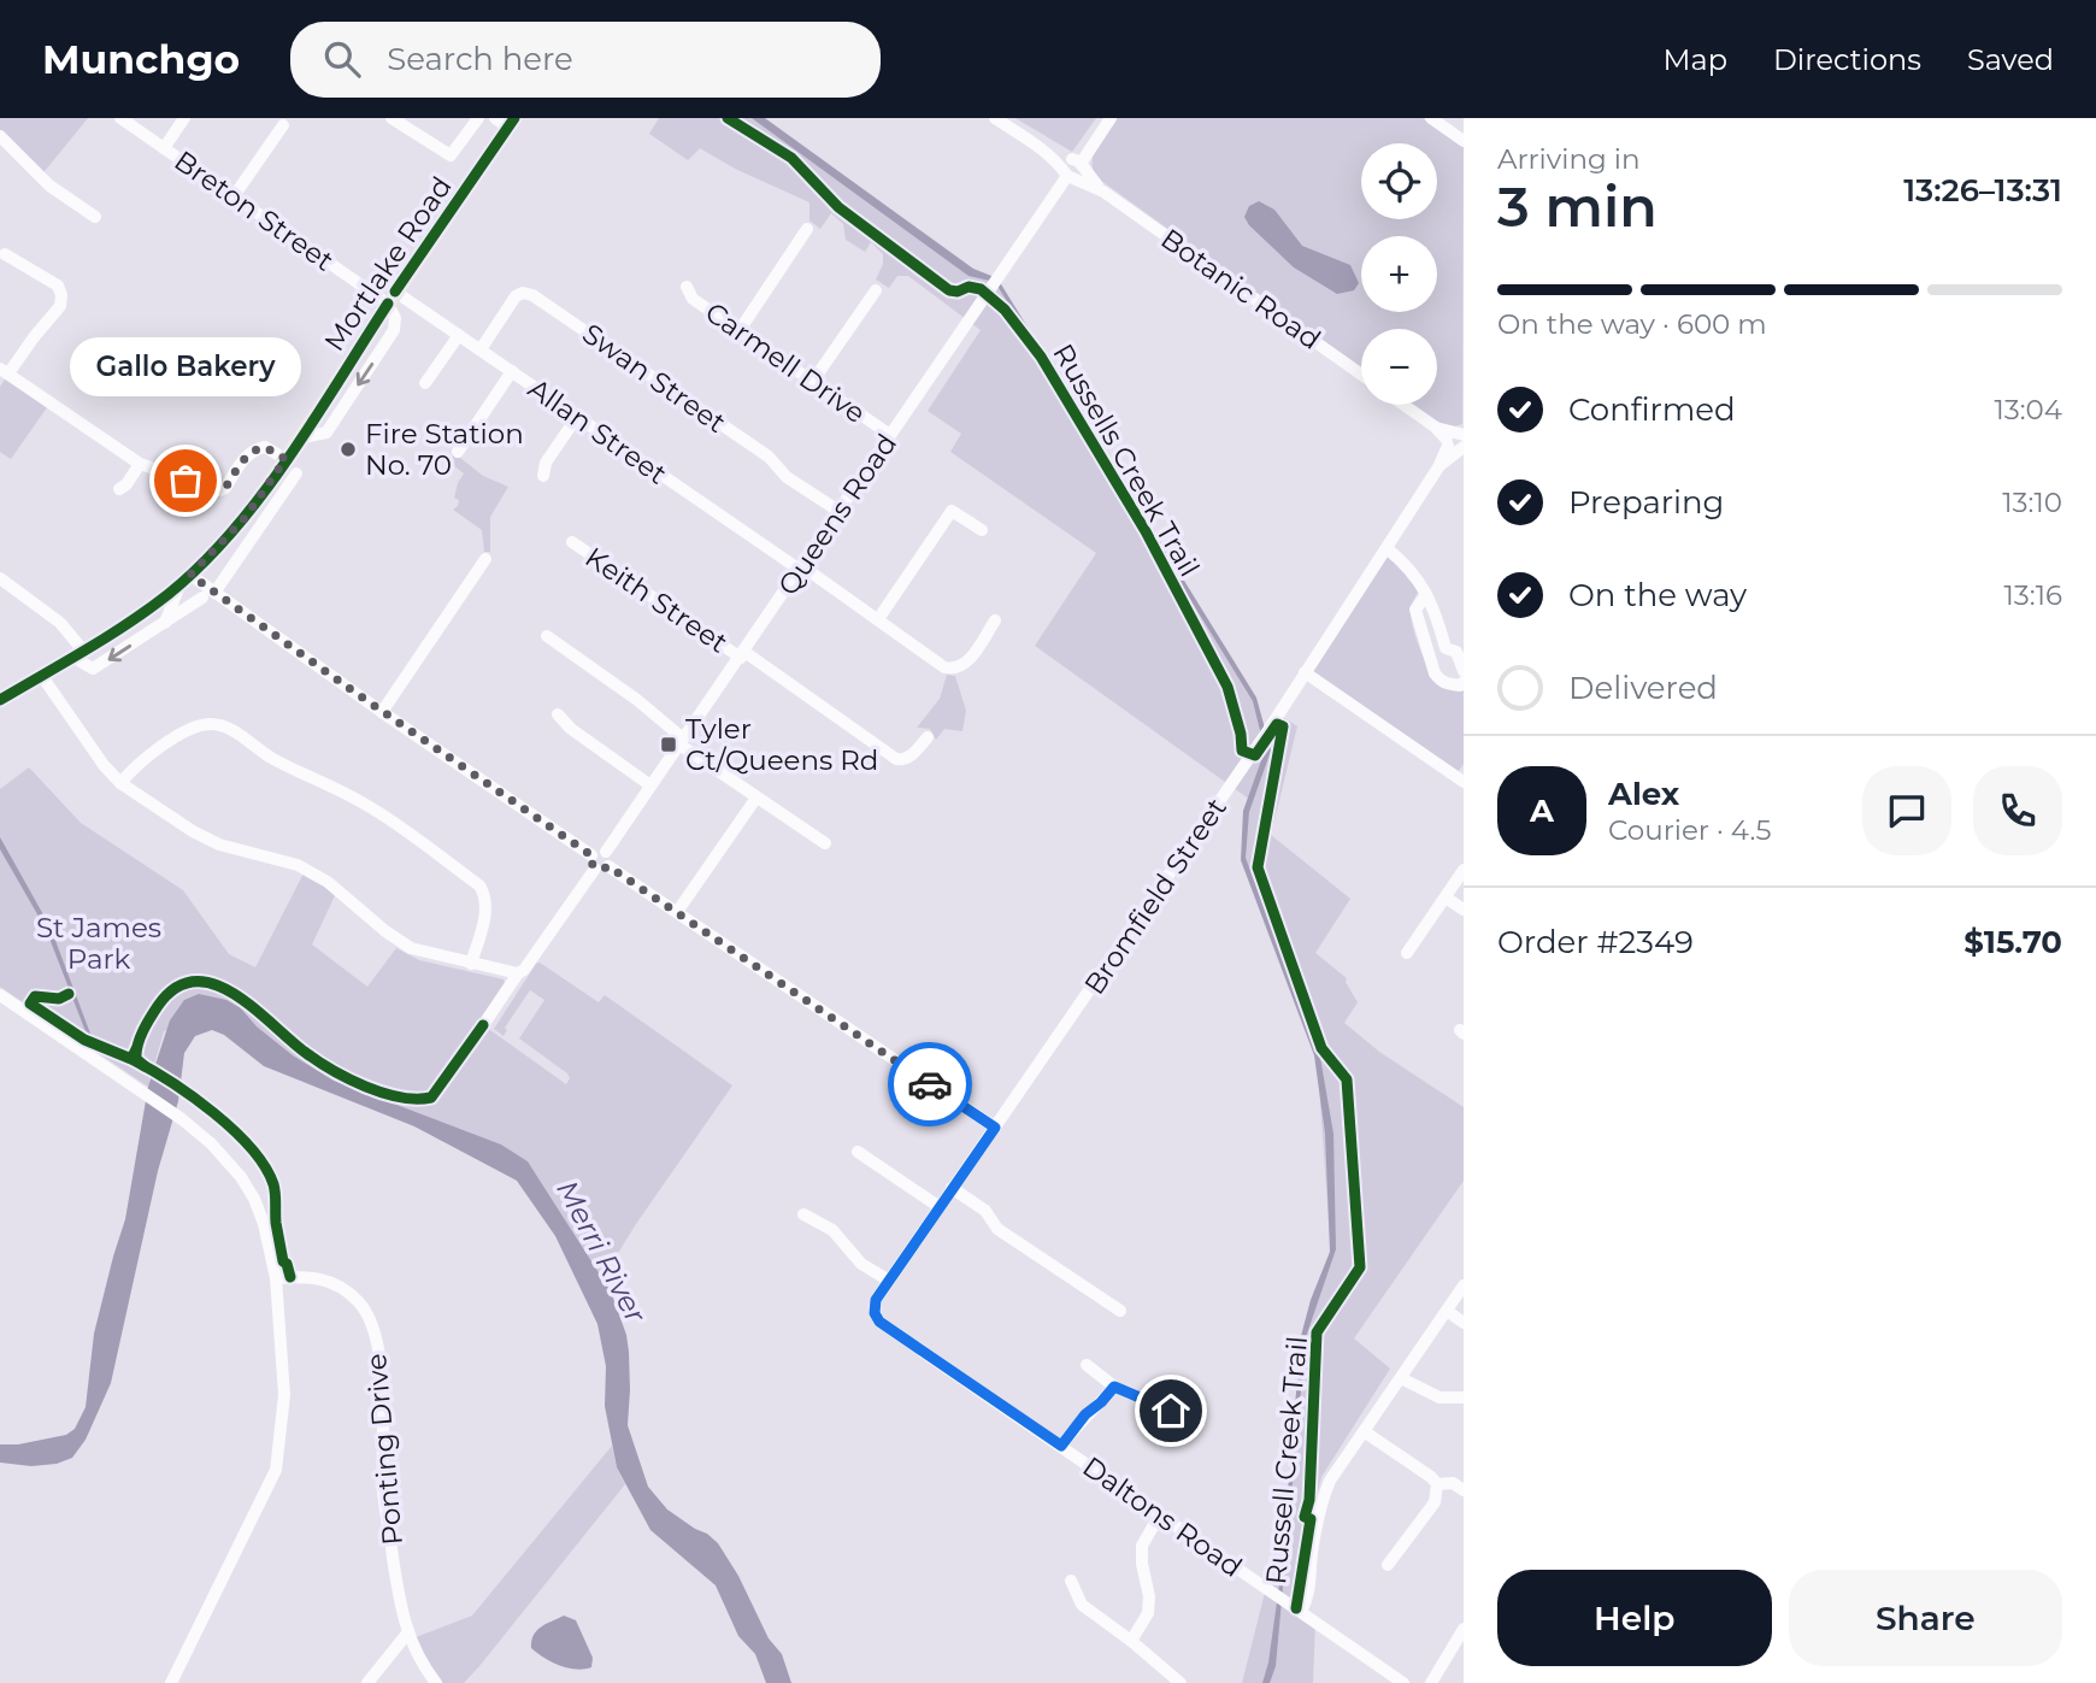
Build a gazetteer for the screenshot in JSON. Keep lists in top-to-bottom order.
{
  "streets": {
    "main road": ["Mortlake Road"],
    "street": [
      "Breton Street",
      "Botanic Road",
      "Carmell Drive",
      "Swan Street",
      "Allan Street",
      "Queens Road",
      "Keith Street",
      "Bromfield Street",
      "Ponting Drive",
      "Daltons Road"
    ],
    "cycle path": ["Russells Creek Trail"]
  },
  "crossings": [
    ["Breton Street", "Mortlake Road"],
    ["Breton Street", "Allan Street"],
    ["Mortlake Road", "Allan Street"],
    ["Botanic Road", "Queens Road"],
    ["Carmell Drive", "Queens Road"],
    ["Swan Street", "Allan Street"],
    ["Swan Street", "Queens Road"],
    ["Allan Street", "Queens Road"],
    ["Queens Road", "Keith Street"],
    ["Bromfield Street", "Daltons Road"]
  ],
  "water": ["Merri River"],
  "parks": ["St James Park"],
  "places": {
    "other": ["Fire Station No. 70", "Gallo Bakery"],
    "transit": ["Tyler Ct/Queens Rd"]
  },
  "page": {
    "header": "Munchgo",
    "search": "Search here",
    "nav": ["Map", "Directions", "Saved"],
    "heading": ["3 min", "Arriving in", "13:26–13:31"],
    "panel": [
      "Alex",
      "Courier · 4.5",
      "Order #2349",
      "$15.70"
    ],
    "map_buttons": ["+", "−"],
    "bar": "On the way · 600 m",
    "bubble": "Gallo Bakery",
    "list": [
      ["Confirmed", "13:04"],
      ["Preparing", "13:10"],
      ["On the way", "13:16"],
      "Delivered"
    ],
    "round": "A",
    "buttons": ["Help", "Share"]
  }
}
